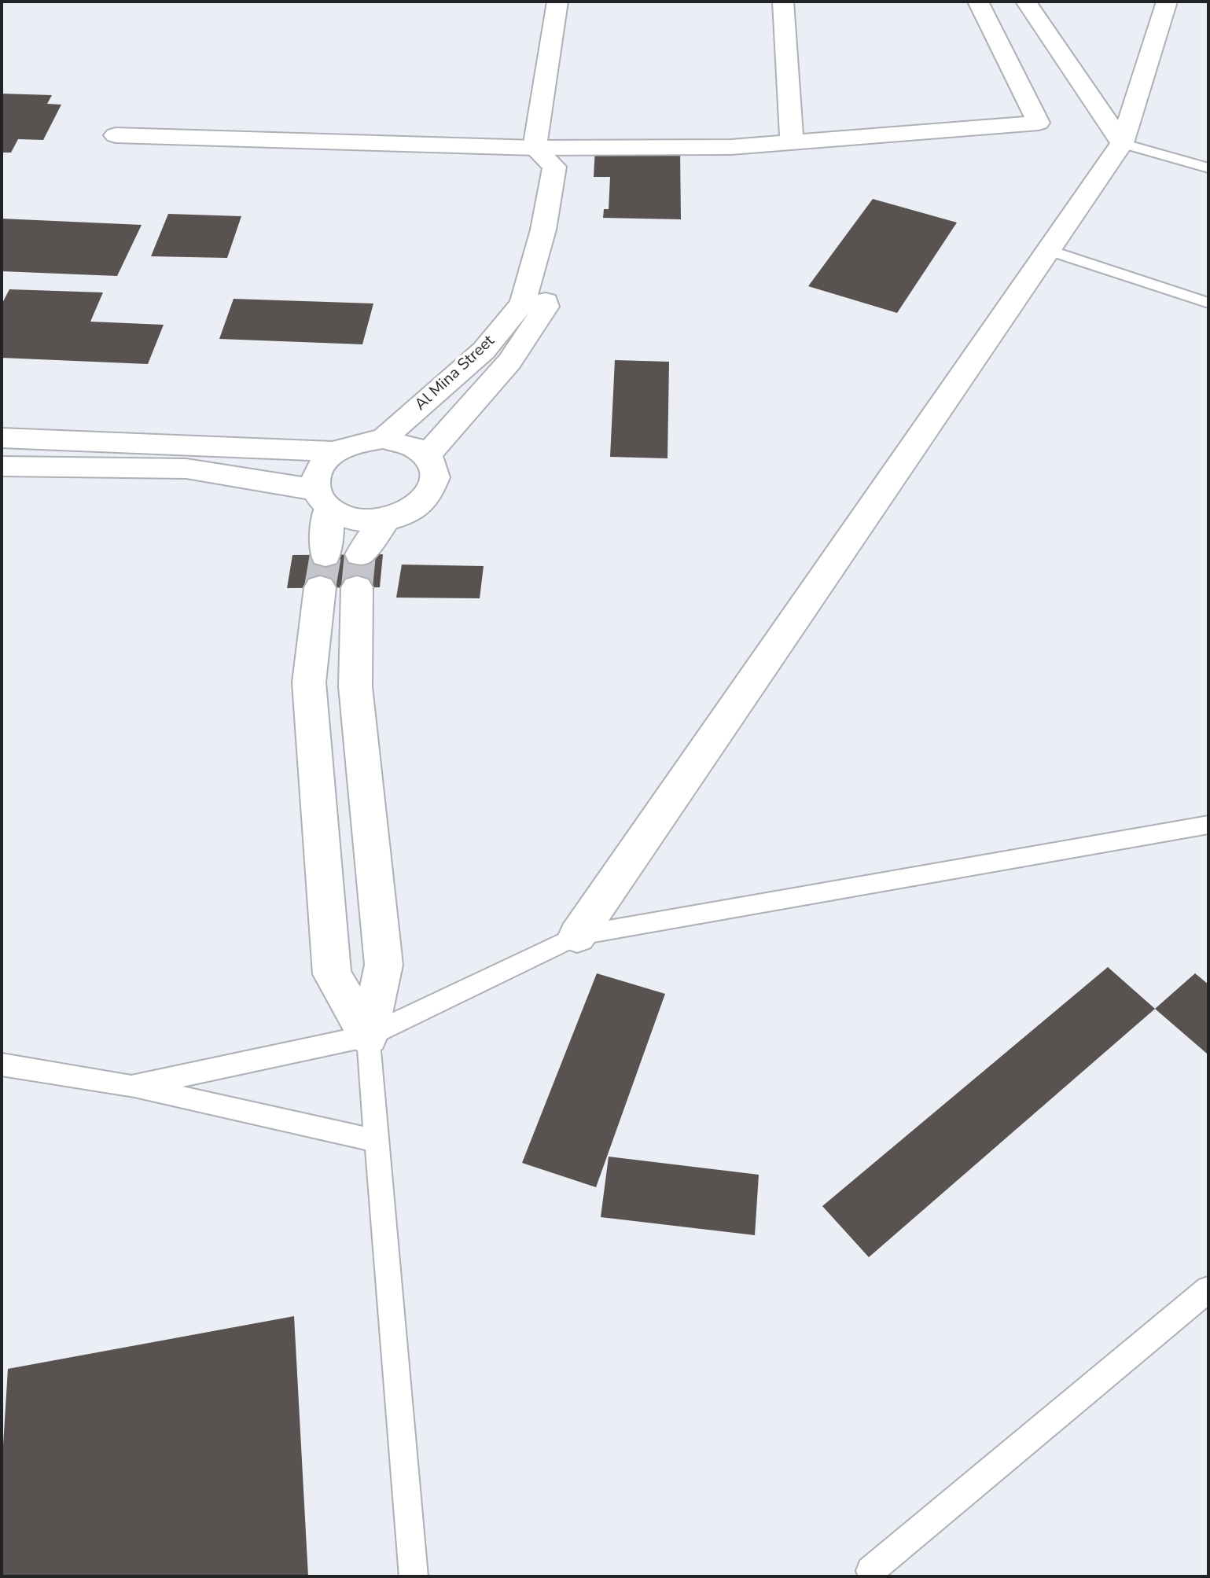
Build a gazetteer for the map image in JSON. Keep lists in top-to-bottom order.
{
  "streets": {
    "street": ["Al Mina Street"]
  }
}
